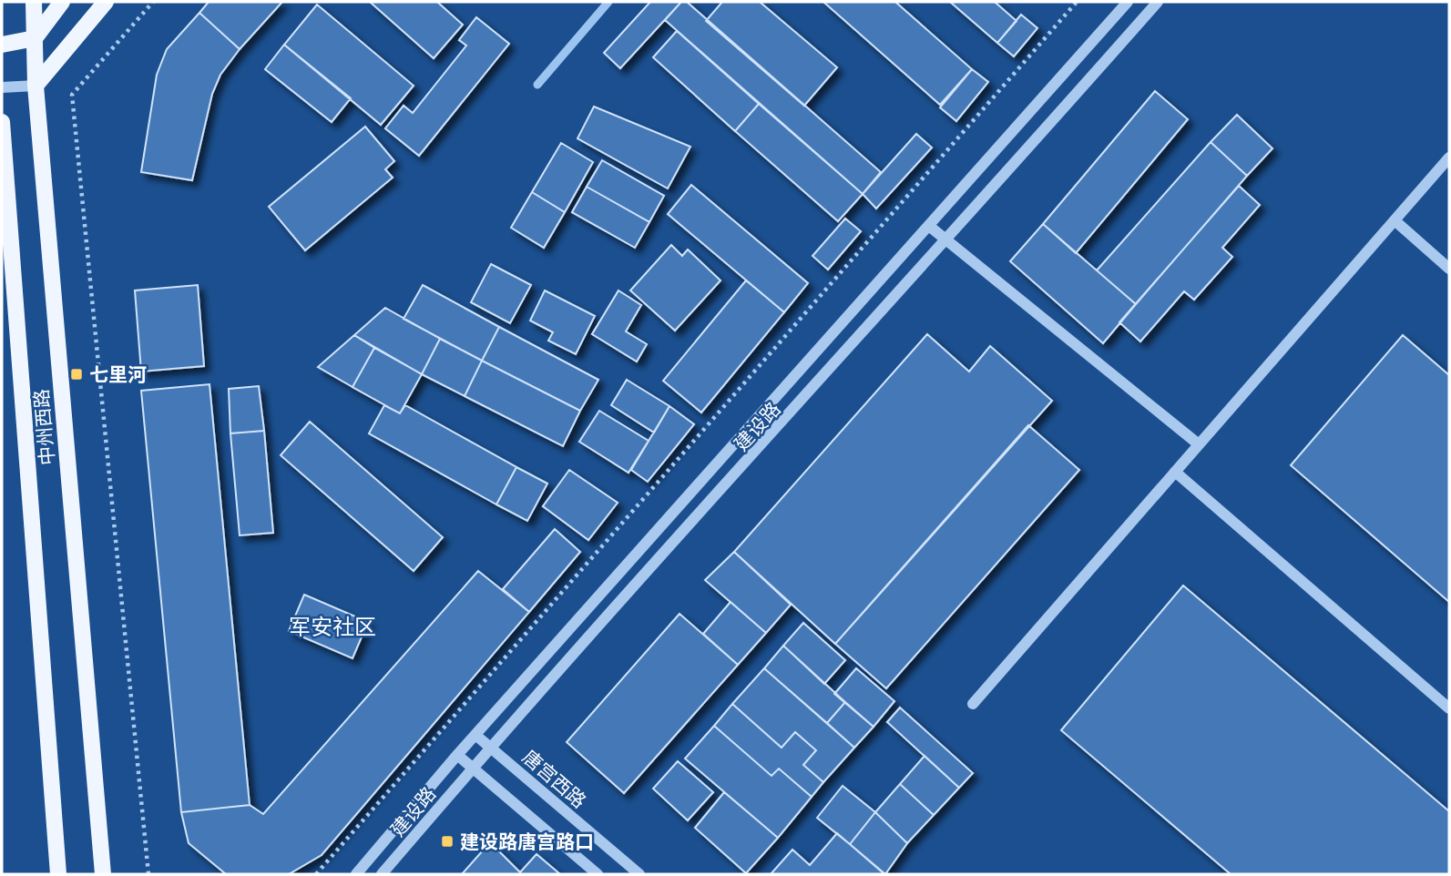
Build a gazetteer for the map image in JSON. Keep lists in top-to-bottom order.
{
  "streets": {
    "main road": ["中州西路"],
    "street": ["建设路", "唐宫西路"]
  },
  "crossings": [
    ["建设路", "唐宫西路"]
  ],
  "districts": ["军安社区"],
  "places": {
    "transit": ["七里河", "建设路唐宫路口"]
  }
}
